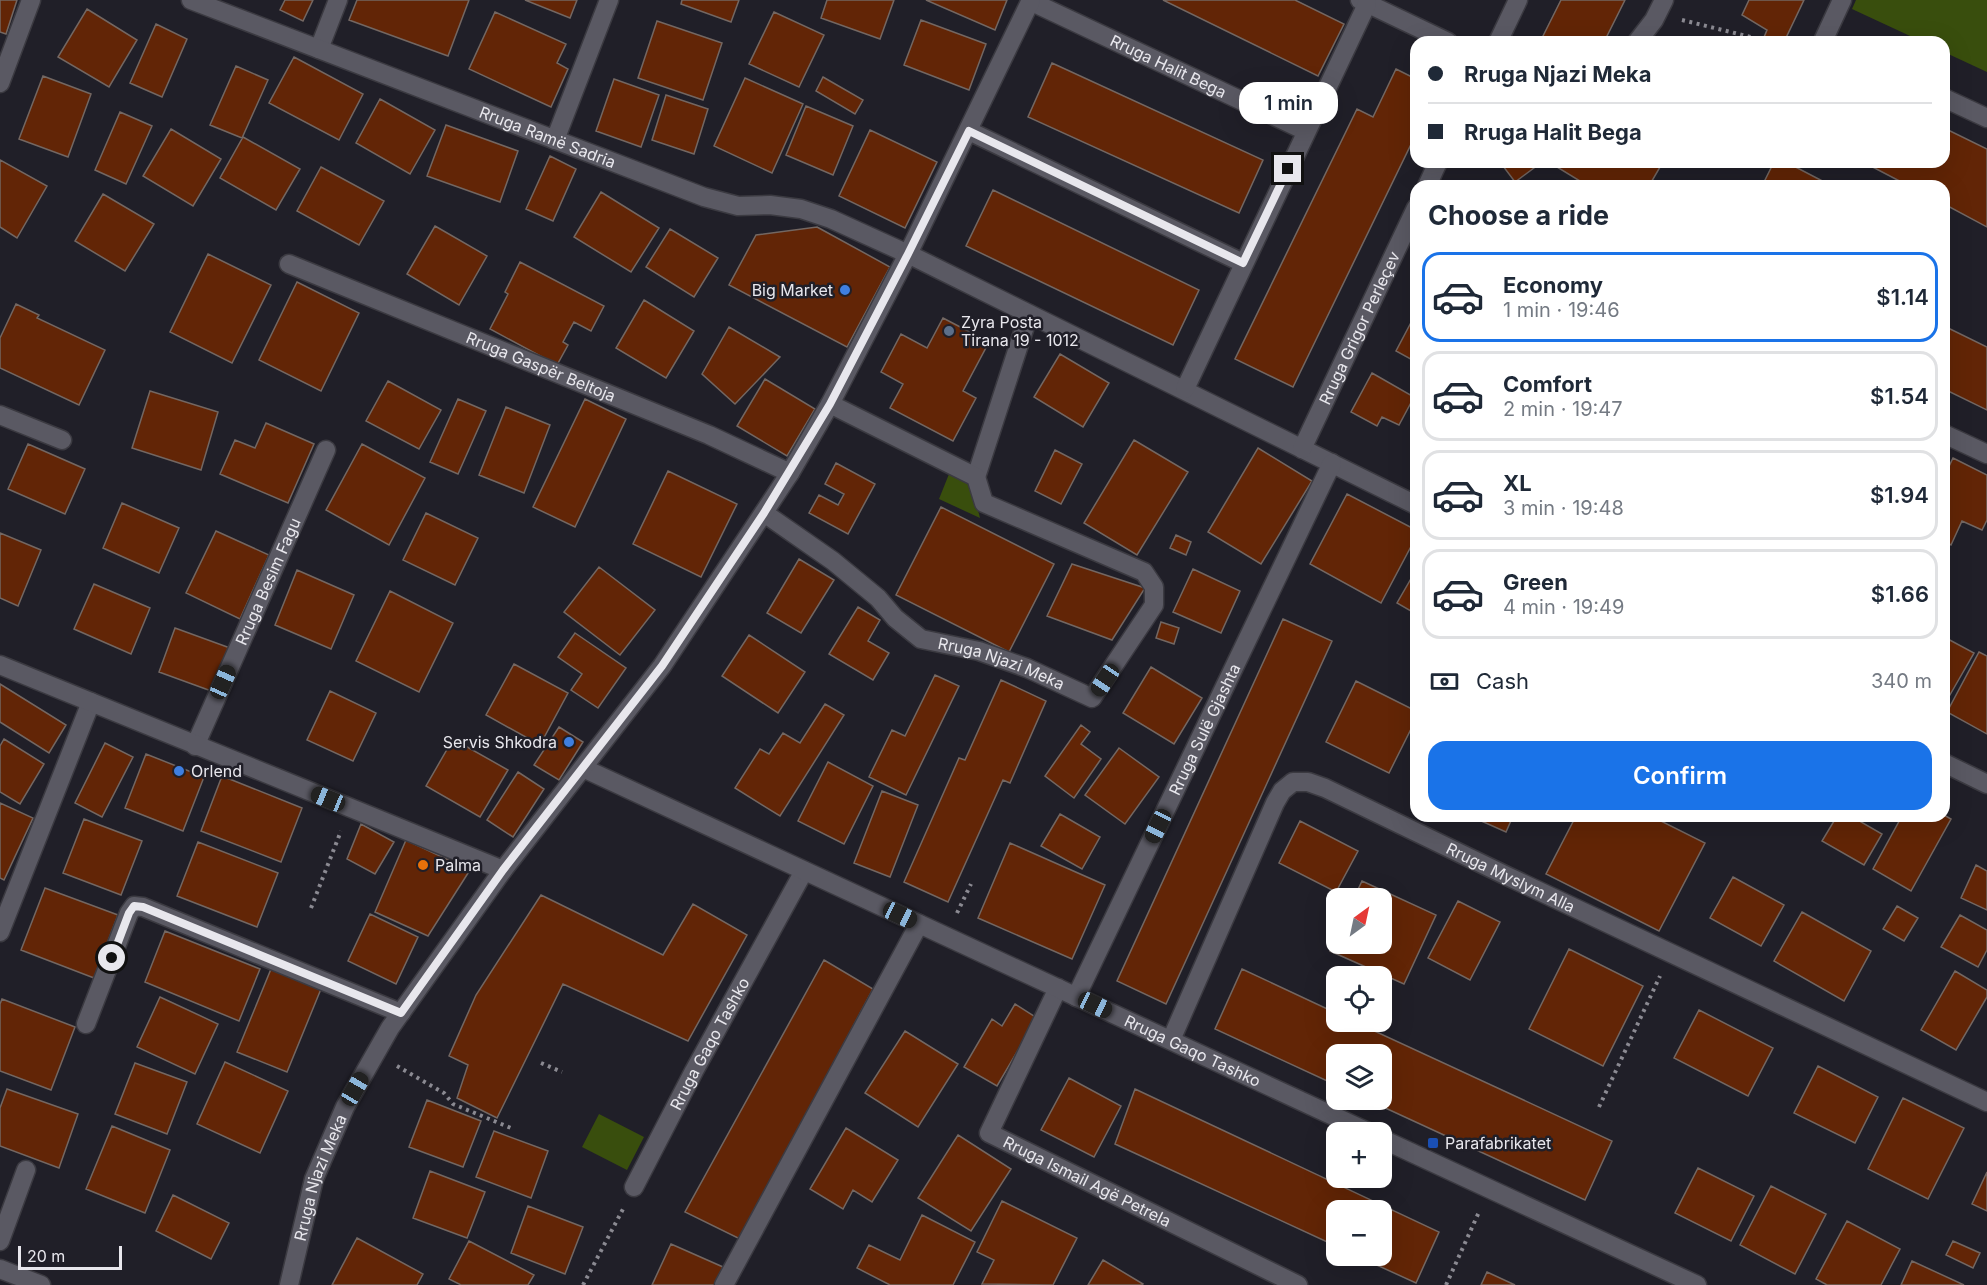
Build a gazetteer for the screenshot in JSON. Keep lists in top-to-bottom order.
{
  "streets": {
    "street": [
      "Rruga Halit Bega",
      "Rruga Ramë Sadria",
      "Rruga Grigor Perleçev",
      "Rruga Gaspër Beltoja",
      "Rruga Besim Fagu",
      "Rruga Njazi Meka",
      "Rruga Sulë Gjashta",
      "Rruga Myslym Alla",
      "Rruga Gaqo Tashko",
      "Rruga Ismail Agë Petrela"
    ]
  },
  "crossings": [
    ["Rruga Halit Bega", "Rruga Njazi Meka"],
    ["Rruga Ramë Sadria", "Rruga Njazi Meka"],
    ["Rruga Gaspër Beltoja", "Rruga Njazi Meka"],
    ["Rruga Njazi Meka", "Rruga Gaqo Tashko"],
    ["Rruga Sulë Gjashta", "Rruga Gaqo Tashko"],
    ["Rruga Myslym Alla", "Rruga Gaqo Tashko"],
    ["Rruga Gaqo Tashko", "Rruga Ismail Agë Petrela"]
  ],
  "places": {
    "other": [
      "Big Market",
      "Zyra Posta Tirana 19 - 1012",
      "Servis Shkodra",
      "Orlend",
      "Palma"
    ],
    "transit": ["Parafabrikatet"]
  },
  "scale_bar": "20 m",
  "north": "top right",
  "page": {
    "banner": ["Rruga Njazi Meka", "Rruga Halit Bega"],
    "bubble": "1 min",
    "heading": "Choose a ride",
    "list": [
      {
        "name": "Economy",
        "note": "1 min · 19:46",
        "value": "$1.14"
      },
      {
        "name": "Comfort",
        "note": "2 min · 19:47",
        "value": "$1.54"
      },
      {
        "name": "XL",
        "note": "3 min · 19:48",
        "value": "$1.94"
      },
      {
        "name": "Green",
        "note": "4 min · 19:49",
        "value": "$1.66"
      }
    ],
    "pay": ["Cash", "340 m"],
    "buttons": "Confirm",
    "map_buttons": ["+", "−"],
    "scale": "20 m"
  }
}
